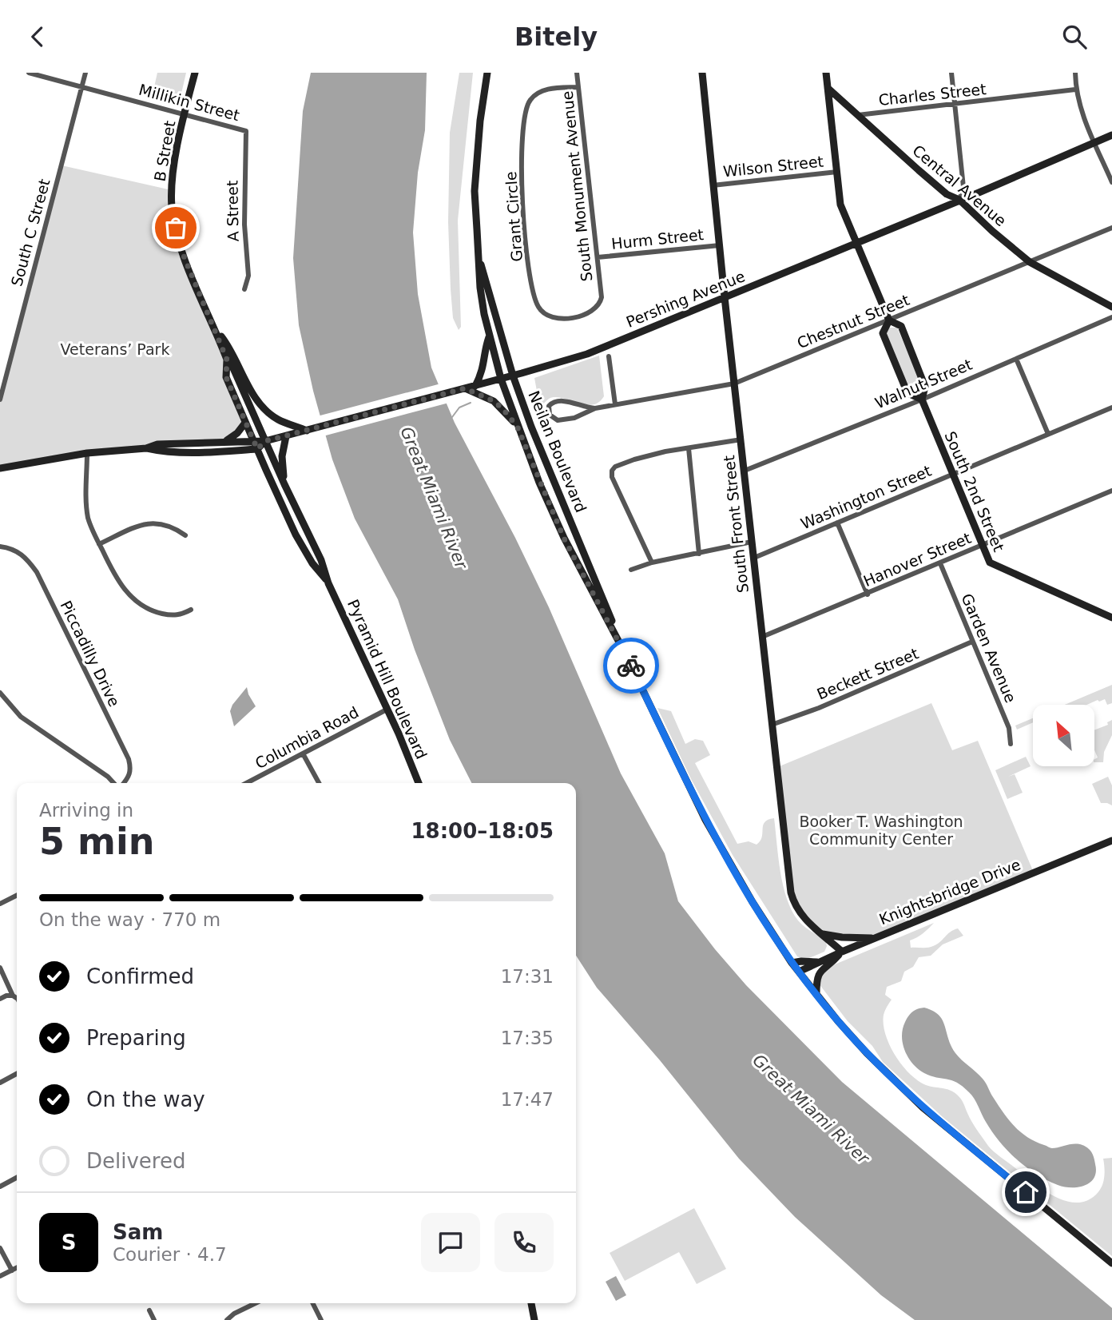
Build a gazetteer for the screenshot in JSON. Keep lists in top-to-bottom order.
{
  "streets": {
    "street": [
      "Charles Street",
      "Millikin Street",
      "B Street",
      "Wilson Street",
      "Central Avenue",
      "South Monument Avenue",
      "A Street",
      "Grant Circle",
      "South C Street",
      "Hurm Street",
      "Pershing Avenue",
      "Chestnut Street",
      "Walnut Street",
      "Neilan Boulevard",
      "South 2nd Street",
      "Washington Street",
      "South Front Street",
      "Hanover Street",
      "Garden Avenue",
      "Piccadilly Drive",
      "Beckett Street",
      "Pyramid Hill Boulevard",
      "Columbia Road",
      "Knightsbridge Drive"
    ]
  },
  "crossings": [
    ["Charles Street", "Central Avenue"],
    ["Millikin Street", "B Street"],
    ["Millikin Street", "A Street"],
    ["Millikin Street", "South C Street"],
    ["B Street", "Pershing Avenue"],
    ["B Street", "Pyramid Hill Boulevard"],
    ["Wilson Street", "South 2nd Street"],
    ["Wilson Street", "South Front Street"],
    ["Central Avenue", "Pershing Avenue"],
    ["Central Avenue", "Chestnut Street"],
    ["Central Avenue", "South 2nd Street"],
    ["South Monument Avenue", "Grant Circle"],
    ["South Monument Avenue", "Hurm Street"],
    ["Hurm Street", "South Front Street"],
    ["Pershing Avenue", "Neilan Boulevard"],
    ["Pershing Avenue", "South 2nd Street"],
    ["Pershing Avenue", "South Front Street"],
    ["Pershing Avenue", "Pyramid Hill Boulevard"],
    ["Chestnut Street", "South 2nd Street"],
    ["Chestnut Street", "South Front Street"],
    ["Walnut Street", "South 2nd Street"],
    ["Walnut Street", "South Front Street"],
    ["Neilan Boulevard", "Knightsbridge Drive"],
    ["South 2nd Street", "Washington Street"],
    ["South 2nd Street", "Hanover Street"],
    ["Washington Street", "South Front Street"],
    ["South Front Street", "Hanover Street"],
    ["South Front Street", "Beckett Street"],
    ["South Front Street", "Knightsbridge Drive"],
    ["Hanover Street", "Garden Avenue"],
    ["Garden Avenue", "Beckett Street"],
    ["Pyramid Hill Boulevard", "Columbia Road"]
  ],
  "water": ["Great Miami River"],
  "parks": ["Veterans’ Park", "Booker T. Washington Community Center"],
  "north": "top left",
  "page": {
    "header": "Bitely",
    "heading": ["5 min", "Arriving in", "18:00–18:05"],
    "panel": ["Sam", "Courier · 4.7"],
    "bar": "On the way · 770 m",
    "list": [
      ["Confirmed", "17:31"],
      ["Preparing", "17:35"],
      ["On the way", "17:47"],
      "Delivered"
    ],
    "round": "S"
  }
}
